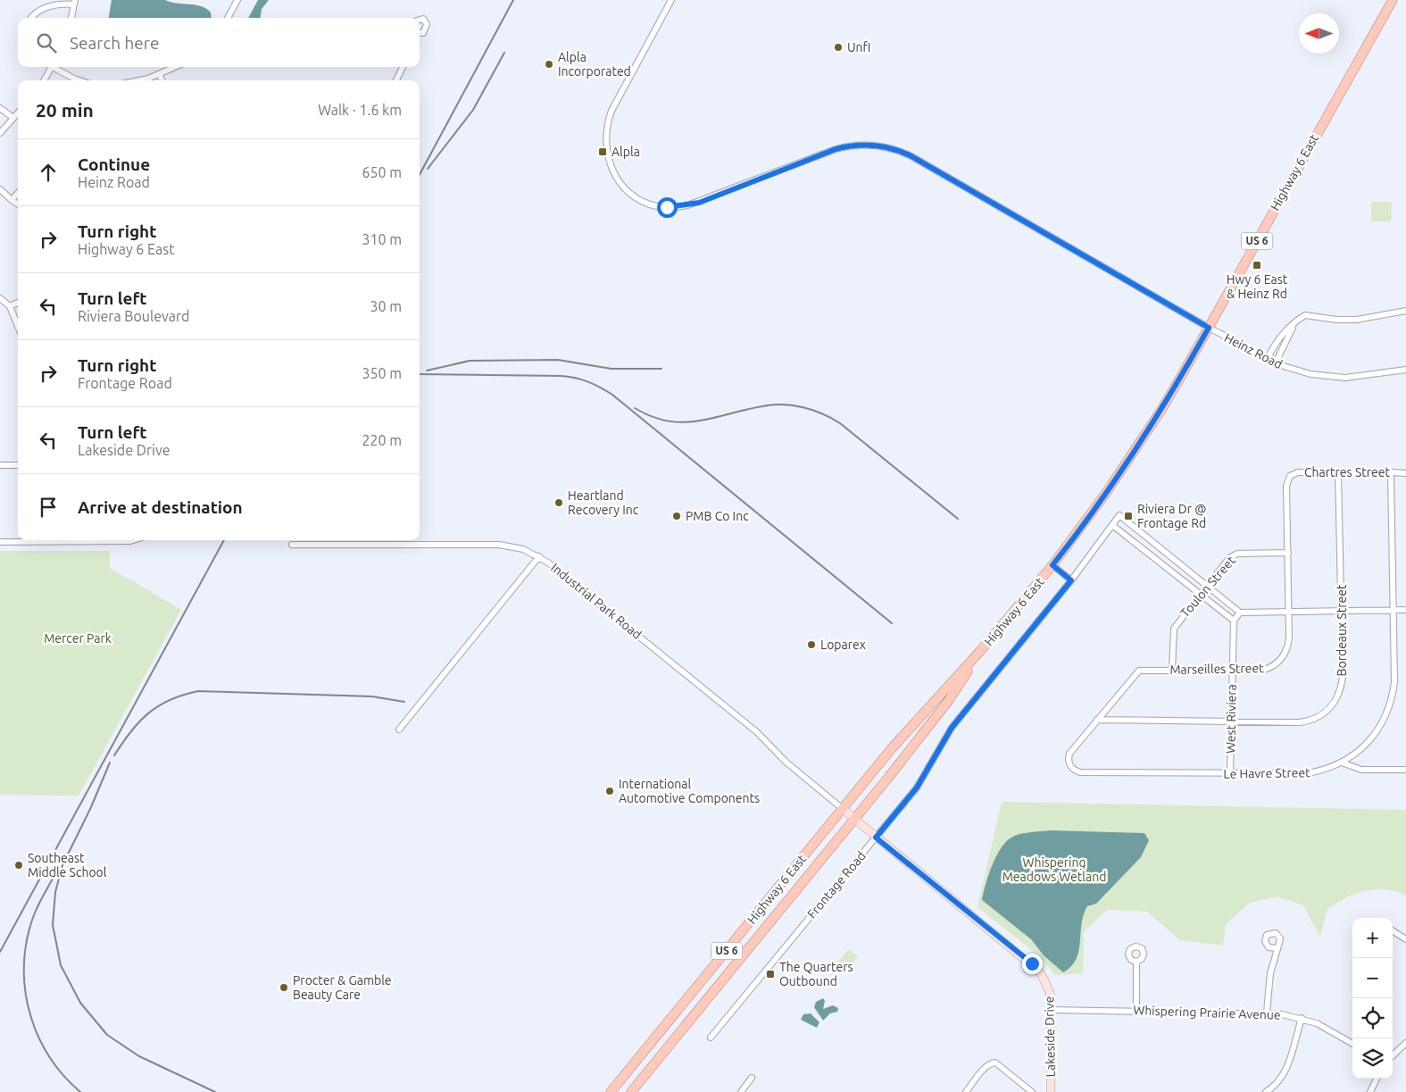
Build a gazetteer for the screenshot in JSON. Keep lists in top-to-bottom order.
{
  "streets": {
    "main road": ["Highway 6 East", "US 6"],
    "street": [
      "Heinz Road",
      "Chartres Street",
      "Toulon Street",
      "Industrial Park Road",
      "Bordeaux Street",
      "Marseilles Street",
      "West Riviera",
      "Le Havre Street",
      "Frontage Road",
      "Whispering Prairie Avenue",
      "Lakeside Drive"
    ]
  },
  "crossings": [
    ["Highway 6 East", "Heinz Road"],
    ["Highway 6 East", "Industrial Park Road"],
    ["Highway 6 East", "Lakeside Drive"],
    ["Chartres Street", "Bordeaux Street"],
    ["Chartres Street", "Marseilles Street"],
    ["Chartres Street", "Le Havre Street"],
    ["Toulon Street", "Marseilles Street"],
    ["Toulon Street", "Frontage Road"],
    ["Industrial Park Road", "Lakeside Drive"],
    ["Bordeaux Street", "Marseilles Street"],
    ["Bordeaux Street", "West Riviera"],
    ["Marseilles Street", "West Riviera"],
    ["Marseilles Street", "Le Havre Street"],
    ["West Riviera", "Le Havre Street"],
    ["Frontage Road", "Lakeside Drive"],
    ["Whispering Prairie Avenue", "Lakeside Drive"]
  ],
  "parks": ["Mercer Park", "Whispering Meadows Wetland"],
  "places": {
    "other": [
      "Unfi",
      "Alpla Incorporated",
      "Heartland Recovery Inc",
      "PMB Co Inc",
      "Loparex",
      "International Automotive Components",
      "Southeast Middle School",
      "Procter & Gamble Beauty Care"
    ],
    "transit": [
      "Alpla",
      "Hwy 6 East & Heinz Rd",
      "Riviera Dr @ Frontage Rd",
      "The Quarters Outbound"
    ]
  },
  "north": "left",
  "page": {
    "search": "Search here",
    "heading": ["20 min", "Walk · 1.6 km"],
    "list": [
      ["Continue", "Heinz Road", "650 m"],
      ["Turn right", "Highway 6 East", "310 m"],
      ["Turn left", "Riviera Boulevard", "30 m"],
      ["Turn right", "Frontage Road", "350 m"],
      ["Turn left", "Lakeside Drive", "220 m"],
      "Arrive at destination"
    ],
    "map_buttons": ["+", "−"]
  }
}
